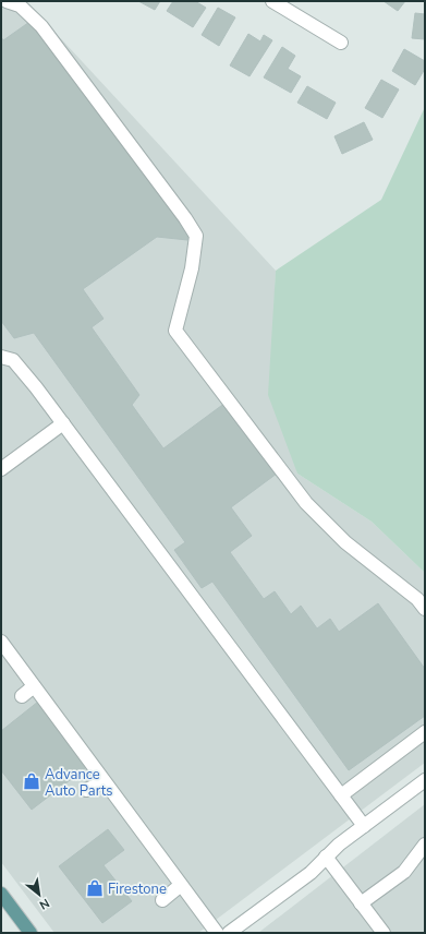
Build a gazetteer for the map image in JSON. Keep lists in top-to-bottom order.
{
  "places": {
    "shop": ["Advance Auto Parts", "Firestone"]
  },
  "north": "bottom right"
}
